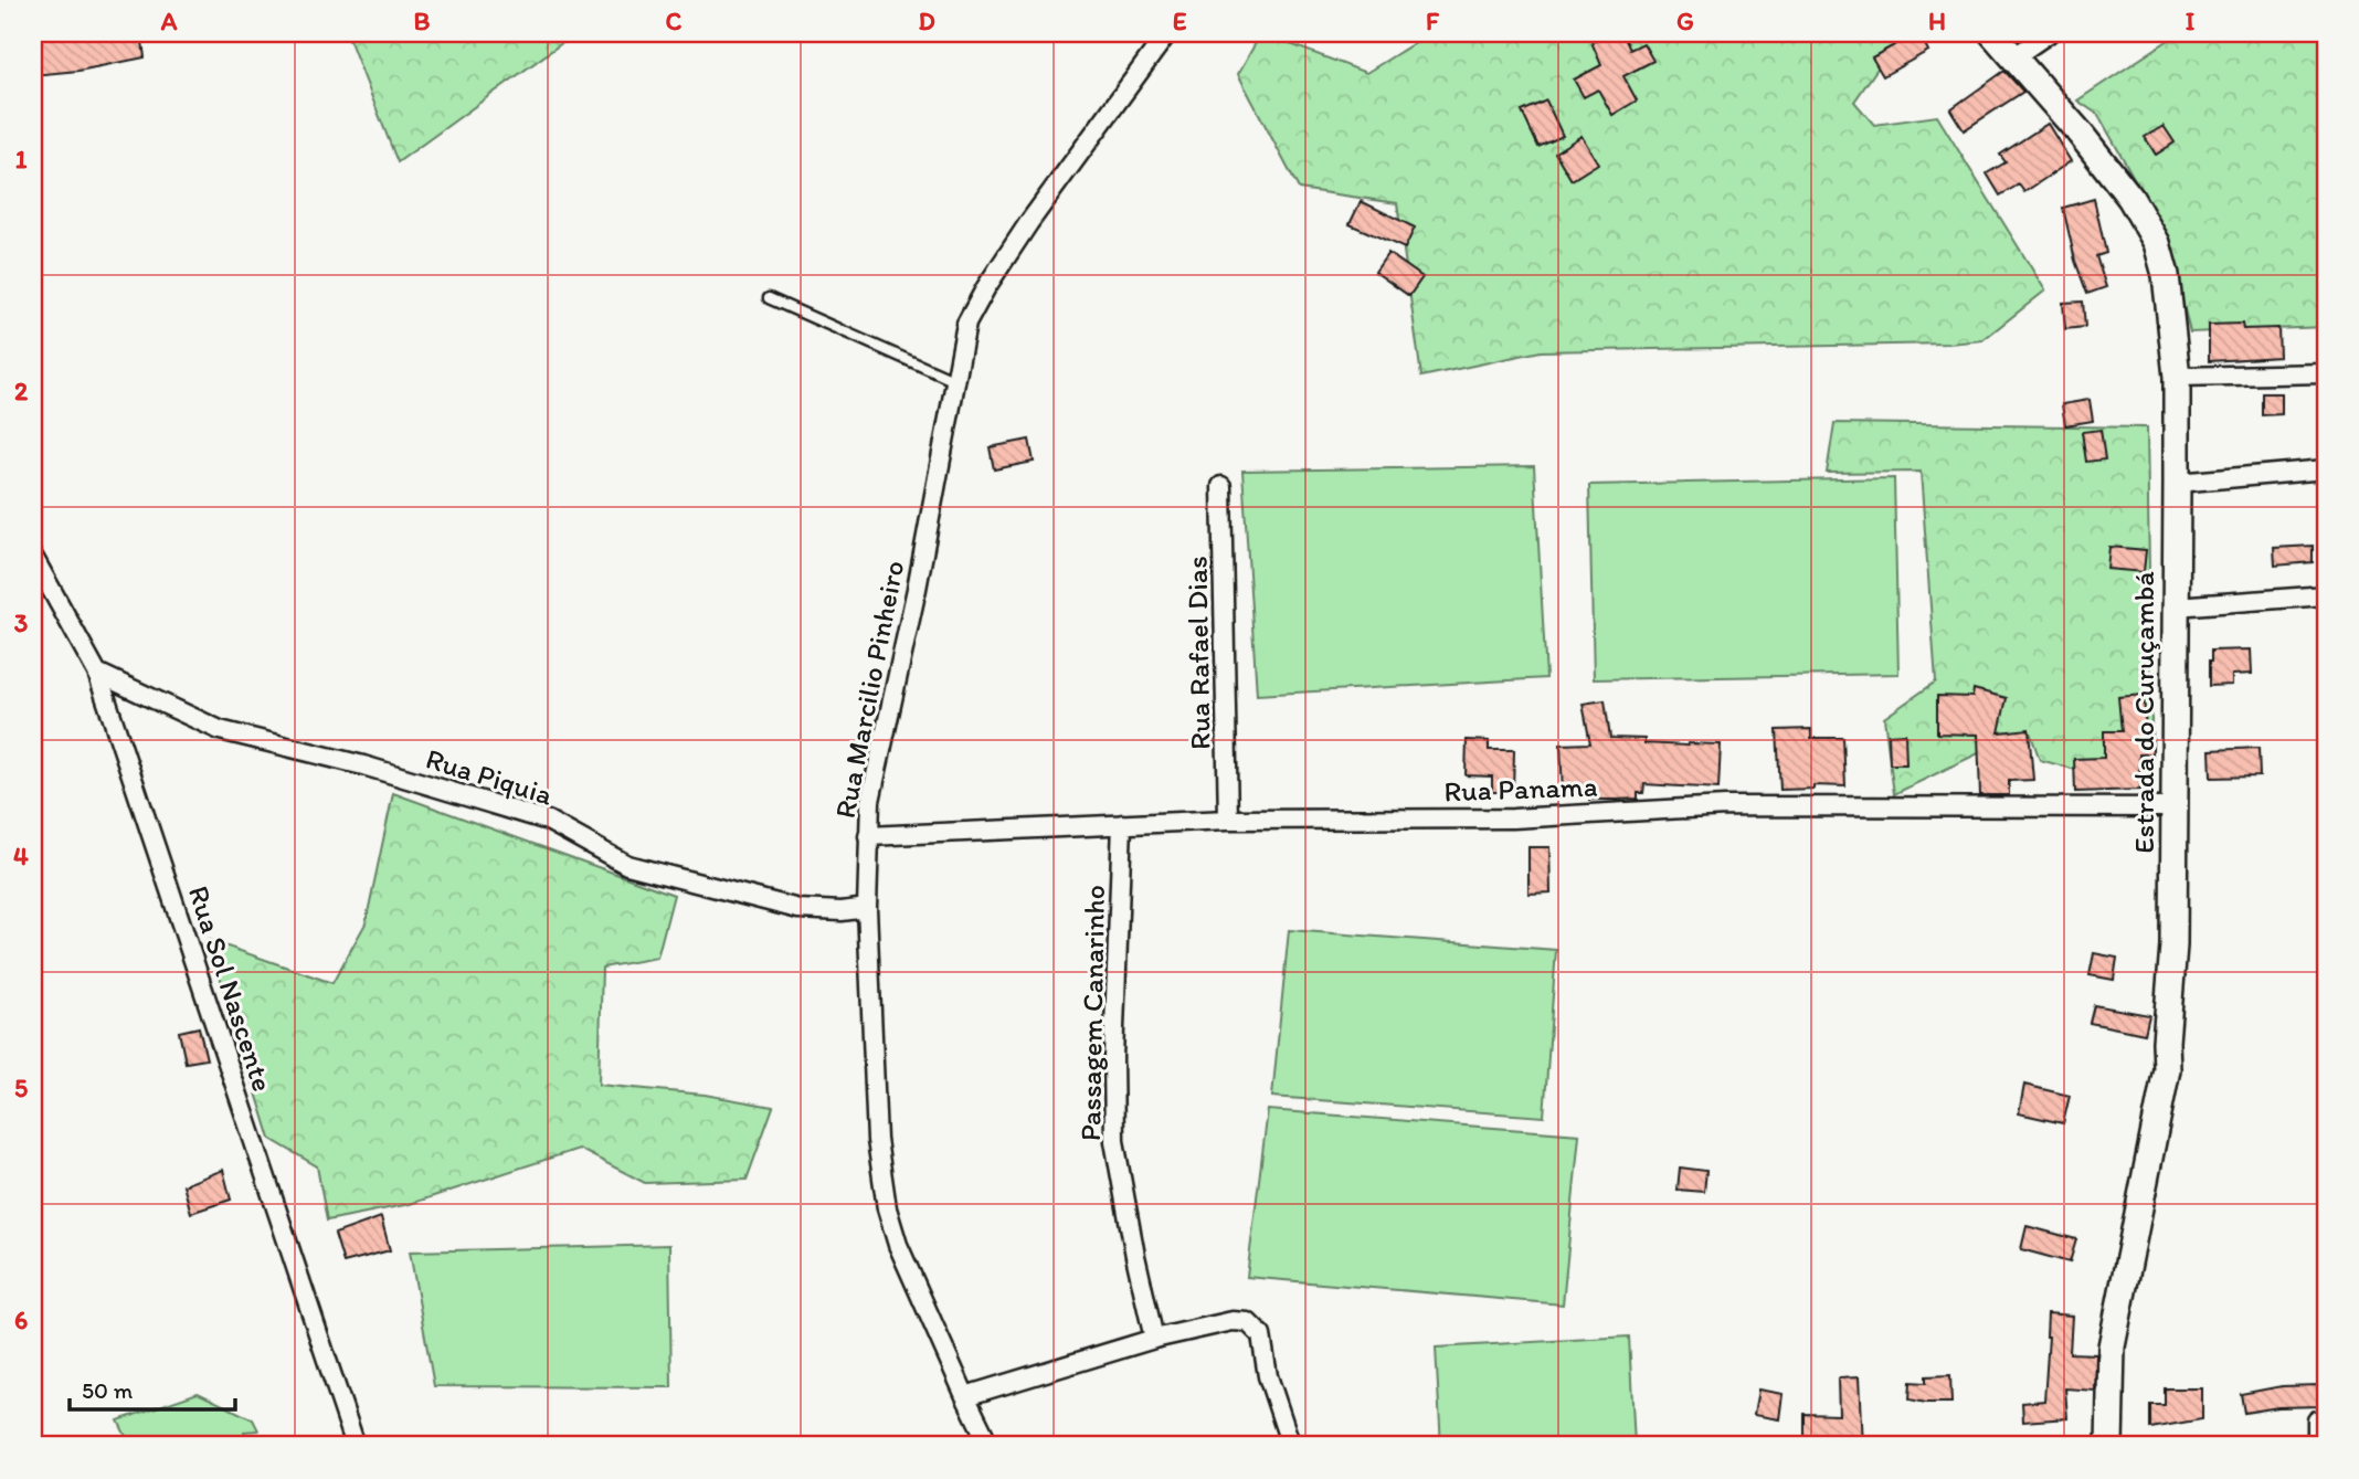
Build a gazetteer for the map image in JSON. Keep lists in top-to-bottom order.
{
  "streets": {
    "street": [
      "Rua Rafael Dias",
      "Rua Marcilio Pinheiro",
      "Estrada do Curuçambá",
      "Rua Piquia",
      "Rua Panama",
      "Rua Sol Nascente",
      "Passagem Canarinho"
    ]
  },
  "crossings": [
    ["Rua Rafael Dias", "Rua Panama"],
    ["Rua Marcilio Pinheiro", "Rua Piquia"],
    ["Rua Marcilio Pinheiro", "Rua Panama"],
    ["Estrada do Curuçambá", "Rua Panama"],
    ["Rua Piquia", "Rua Sol Nascente"],
    ["Rua Panama", "Passagem Canarinho"]
  ],
  "scale_bar": "50 m",
  "grid": {
    "columns": [
      "A",
      "B",
      "C",
      "D",
      "E",
      "F",
      "G",
      "H",
      "I"
    ],
    "rows": [
      "1",
      "2",
      "3",
      "4",
      "5",
      "6"
    ]
  }
}
